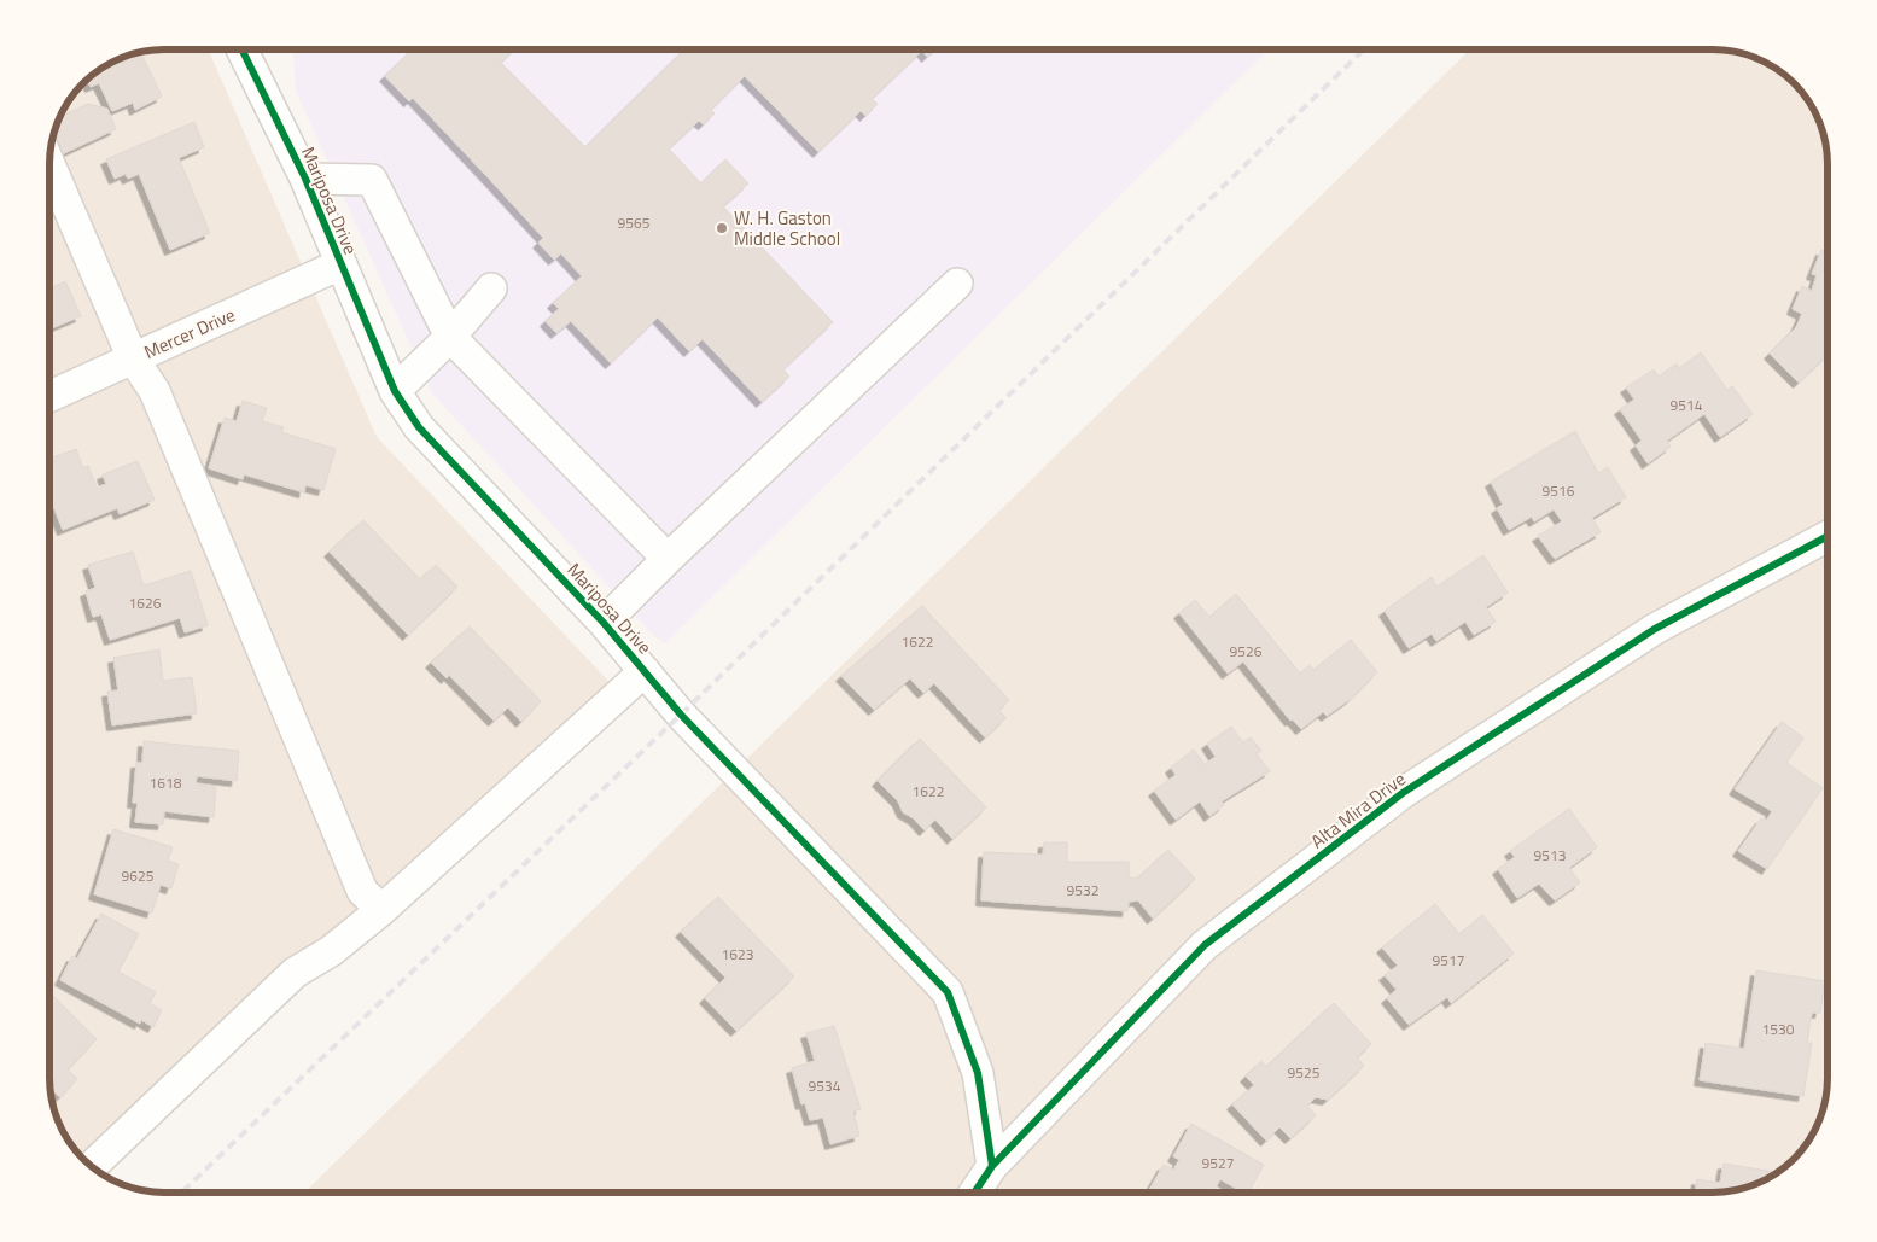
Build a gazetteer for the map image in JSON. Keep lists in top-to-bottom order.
{
  "streets": {
    "street": ["Mariposa Drive", "Mercer Drive", "Alta Mira Drive"]
  },
  "crossings": [
    ["Mariposa Drive", "Mercer Drive"],
    ["Mariposa Drive", "Alta Mira Drive"]
  ],
  "places": ["W. H. Gaston Middle School"],
  "house_numbers": [
    "9565",
    "9514",
    "9516",
    "1626",
    "1622",
    "9526",
    "1618",
    "1622",
    "9513",
    "9625",
    "9532",
    "1623",
    "9517",
    "1530",
    "9525",
    "9534",
    "9527"
  ]
}
